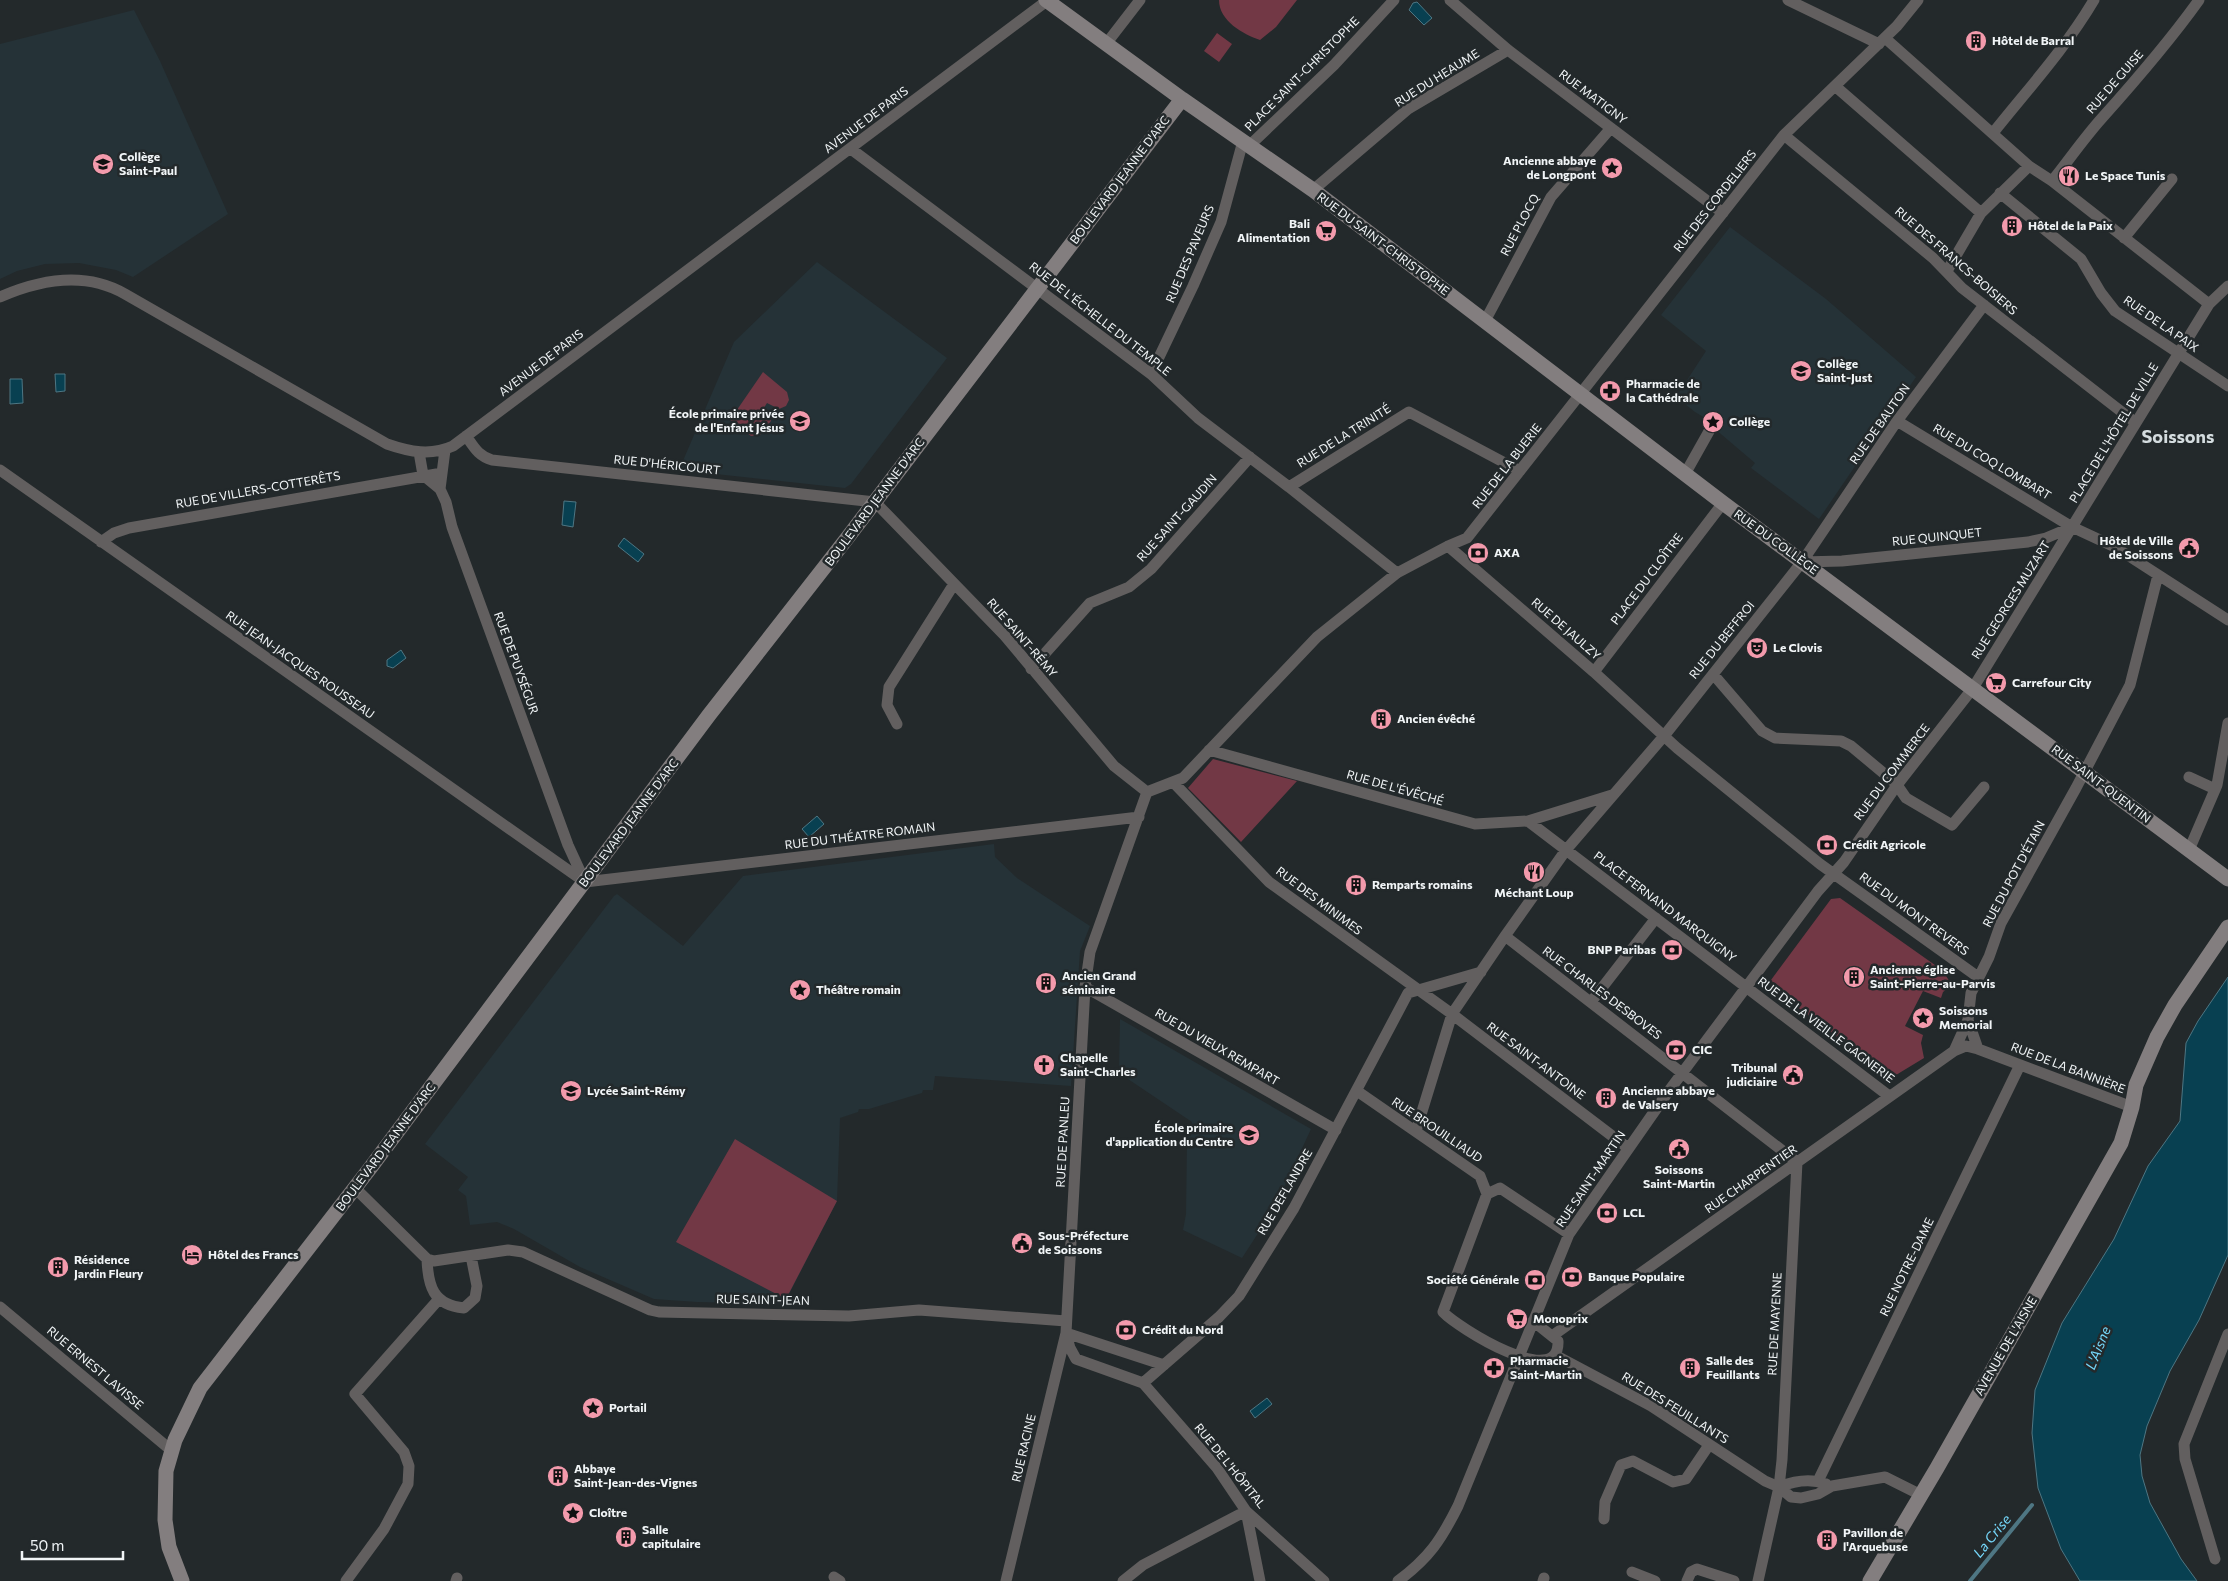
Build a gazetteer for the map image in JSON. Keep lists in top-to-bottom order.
{
  "streets": {
    "main road": [
      "BOULEVARD JEANNE D'ARC",
      "RUE DU SAINT-CHRISTOPHE",
      "RUE DU COLLÈGE",
      "RUE SAINT-QUENTIN",
      "AVENUE DE L'AISNE"
    ],
    "street": [
      "PLACE SAINT-CHRISTOPHE",
      "RUE DU HEAUME",
      "RUE DE GUISE",
      "RUE MATIGNY",
      "AVENUE DE PARIS",
      "RUE DES CORDELIERS",
      "RUE PLOCQ",
      "RUE DES PAVEURS",
      "RUE DES FRANCS-BOISIERS",
      "RUE DE L'ÉCHELLE DU TEMPLE",
      "RUE DE LA PAIX",
      "RUE DE BAUTON",
      "PLACE DE L'HÔTEL DE VILLE",
      "RUE DE LA TRINITÉ",
      "RUE DU COQ LOMBART",
      "RUE D'HÉRICOURT",
      "RUE DE LA BUERIE",
      "RUE DE VILLERS-COTTERÊTS",
      "RUE SAINT-GAUDIN",
      "RUE QUINQUET",
      "PLACE DU CLOÎTRE",
      "RUE GEORGES MUZART",
      "RUE DE JAULZY",
      "RUE SAINT-RÉMY",
      "RUE DU BEFFROI",
      "RUE DE PUYSÉGUR",
      "RUE JEAN-JACQUES ROUSSEAU",
      "RUE DU COMMERCE",
      "RUE DE L'ÉVÊCHÉ",
      "RUE DU THÉATRE ROMAIN",
      "RUE DU POT D'ÉTAIN",
      "RUE DES MINIMES",
      "PLACE FERNAND MARQUIGNY",
      "RUE DU MONT REVERS",
      "RUE CHARLES DESBOVES",
      "RUE DE LA VIEILLE GAGNERIE",
      "RUE DU VIEUX REMPART",
      "RUE SAINT-ANTOINE",
      "RUE DE LA BANNIÈRE",
      "RUE BROUILLIAUD",
      "RUE DE PANLEU",
      "RUE SAINT-MARTIN",
      "RUE CHARPENTIER",
      "RUE DEFLANDRE",
      "RUE NOTRE-DAME",
      "RUE SAINT-JEAN",
      "RUE DE MAYENNE",
      "RUE ERNEST LAVISSE",
      "RUE DES FEUILLANTS",
      "RUE RACINE",
      "RUE DE L'HÔPITAL"
    ]
  },
  "crossings": [
    ["PLACE SAINT-CHRISTOPHE", "RUE DU SAINT-CHRISTOPHE"],
    ["PLACE SAINT-CHRISTOPHE", "RUE DES PAVEURS"],
    ["RUE DU HEAUME", "RUE MATIGNY"],
    ["RUE DU HEAUME", "RUE DU SAINT-CHRISTOPHE"],
    ["RUE MATIGNY", "RUE DES CORDELIERS"],
    ["RUE MATIGNY", "RUE PLOCQ"],
    ["AVENUE DE PARIS", "RUE DU SAINT-CHRISTOPHE"],
    ["AVENUE DE PARIS", "RUE DE L'ÉCHELLE DU TEMPLE"],
    ["AVENUE DE PARIS", "RUE D'HÉRICOURT"],
    ["AVENUE DE PARIS", "RUE DE PUYSÉGUR"],
    ["BOULEVARD JEANNE D'ARC", "RUE DU SAINT-CHRISTOPHE"],
    ["BOULEVARD JEANNE D'ARC", "RUE DE L'ÉCHELLE DU TEMPLE"],
    ["BOULEVARD JEANNE D'ARC", "RUE D'HÉRICOURT"],
    ["BOULEVARD JEANNE D'ARC", "RUE SAINT-RÉMY"],
    ["BOULEVARD JEANNE D'ARC", "RUE DE PUYSÉGUR"],
    ["BOULEVARD JEANNE D'ARC", "RUE JEAN-JACQUES ROUSSEAU"],
    ["BOULEVARD JEANNE D'ARC", "RUE DU THÉATRE ROMAIN"],
    ["BOULEVARD JEANNE D'ARC", "RUE ERNEST LAVISSE"],
    ["RUE DES CORDELIERS", "RUE DU SAINT-CHRISTOPHE"],
    ["RUE DES CORDELIERS", "RUE DES FRANCS-BOISIERS"],
    ["RUE DES CORDELIERS", "RUE DE LA BUERIE"],
    ["RUE DES CORDELIERS", "RUE DU COLLÈGE"],
    ["RUE PLOCQ", "RUE DU SAINT-CHRISTOPHE"],
    ["RUE DU SAINT-CHRISTOPHE", "RUE DES PAVEURS"],
    ["RUE DU SAINT-CHRISTOPHE", "RUE DE LA BUERIE"],
    ["RUE DU SAINT-CHRISTOPHE", "RUE DU COLLÈGE"],
    ["RUE DES PAVEURS", "RUE DE L'ÉCHELLE DU TEMPLE"],
    ["RUE DES FRANCS-BOISIERS", "RUE DE BAUTON"],
    ["RUE DES FRANCS-BOISIERS", "PLACE DE L'HÔTEL DE VILLE"],
    ["RUE DE L'ÉCHELLE DU TEMPLE", "RUE DE LA TRINITÉ"],
    ["RUE DE L'ÉCHELLE DU TEMPLE", "RUE DE LA BUERIE"],
    ["RUE DE L'ÉCHELLE DU TEMPLE", "RUE SAINT-GAUDIN"],
    ["RUE DE LA PAIX", "PLACE DE L'HÔTEL DE VILLE"],
    ["RUE DE BAUTON", "RUE DU COQ LOMBART"],
    ["RUE DE BAUTON", "RUE QUINQUET"],
    ["RUE DE BAUTON", "RUE DU COLLÈGE"],
    ["RUE DE BAUTON", "RUE DU BEFFROI"],
    ["PLACE DE L'HÔTEL DE VILLE", "RUE DU COQ LOMBART"],
    ["PLACE DE L'HÔTEL DE VILLE", "RUE QUINQUET"],
    ["PLACE DE L'HÔTEL DE VILLE", "RUE GEORGES MUZART"],
    ["RUE DE LA TRINITÉ", "RUE DE LA BUERIE"],
    ["RUE DU COQ LOMBART", "RUE QUINQUET"],
    ["RUE DU COQ LOMBART", "RUE GEORGES MUZART"],
    ["RUE DU COQ LOMBART", "RUE DU POT D'ÉTAIN"],
    ["RUE D'HÉRICOURT", "RUE SAINT-RÉMY"],
    ["RUE DE LA BUERIE", "RUE DU COLLÈGE"],
    ["RUE DE LA BUERIE", "RUE DE JAULZY"],
    ["RUE DE LA BUERIE", "RUE DE L'ÉVÊCHÉ"],
    ["RUE DE LA BUERIE", "RUE DES MINIMES"],
    ["RUE DE VILLERS-COTTERÊTS", "RUE DE PUYSÉGUR"],
    ["RUE DE VILLERS-COTTERÊTS", "RUE JEAN-JACQUES ROUSSEAU"],
    ["RUE SAINT-GAUDIN", "RUE SAINT-RÉMY"],
    ["RUE QUINQUET", "RUE DU COLLÈGE"],
    ["RUE QUINQUET", "RUE GEORGES MUZART"],
    ["RUE QUINQUET", "RUE DU BEFFROI"],
    ["RUE DU COLLÈGE", "PLACE DU CLOÎTRE"],
    ["RUE DU COLLÈGE", "RUE GEORGES MUZART"],
    ["RUE DU COLLÈGE", "RUE DU BEFFROI"],
    ["RUE DU COLLÈGE", "RUE DU COMMERCE"],
    ["RUE DU COLLÈGE", "RUE SAINT-QUENTIN"],
    ["PLACE DU CLOÎTRE", "RUE DE JAULZY"],
    ["RUE GEORGES MUZART", "RUE DU COMMERCE"],
    ["RUE GEORGES MUZART", "RUE SAINT-QUENTIN"],
    ["RUE DE JAULZY", "RUE DU BEFFROI"],
    ["RUE SAINT-RÉMY", "RUE DE PANLEU"],
    ["RUE DU BEFFROI", "RUE DE L'ÉVÊCHÉ"],
    ["RUE DU BEFFROI", "RUE DES MINIMES"],
    ["RUE DU BEFFROI", "PLACE FERNAND MARQUIGNY"],
    ["RUE DU BEFFROI", "RUE CHARLES DESBOVES"],
    ["RUE DU BEFFROI", "RUE SAINT-ANTOINE"],
    ["RUE DU BEFFROI", "RUE BROUILLIAUD"],
    ["RUE DE PUYSÉGUR", "RUE JEAN-JACQUES ROUSSEAU"],
    ["RUE DE PUYSÉGUR", "RUE DU THÉATRE ROMAIN"],
    ["RUE JEAN-JACQUES ROUSSEAU", "RUE DU THÉATRE ROMAIN"],
    ["RUE DU COMMERCE", "RUE SAINT-QUENTIN"],
    ["RUE DU COMMERCE", "RUE DU MONT REVERS"],
    ["RUE DU COMMERCE", "RUE SAINT-MARTIN"],
    ["RUE SAINT-QUENTIN", "RUE DU POT D'ÉTAIN"],
    ["RUE DU THÉATRE ROMAIN", "RUE DE PANLEU"],
    ["RUE DU POT D'ÉTAIN", "RUE DU MONT REVERS"],
    ["RUE DU POT D'ÉTAIN", "RUE DE LA BANNIÈRE"],
    ["RUE DU POT D'ÉTAIN", "RUE CHARPENTIER"],
    ["RUE DES MINIMES", "RUE SAINT-ANTOINE"],
    ["RUE DES MINIMES", "RUE DEFLANDRE"],
    ["PLACE FERNAND MARQUIGNY", "RUE DE LA VIEILLE GAGNERIE"],
    ["PLACE FERNAND MARQUIGNY", "RUE SAINT-MARTIN"],
    ["RUE DU MONT REVERS", "RUE SAINT-MARTIN"],
    ["RUE CHARLES DESBOVES", "RUE SAINT-MARTIN"],
    ["RUE CHARLES DESBOVES", "RUE CHARPENTIER"],
    ["RUE CHARLES DESBOVES", "RUE DE MAYENNE"],
    ["RUE DE LA VIEILLE GAGNERIE", "RUE SAINT-MARTIN"],
    ["RUE DE LA VIEILLE GAGNERIE", "RUE CHARPENTIER"],
    ["RUE DU VIEUX REMPART", "RUE DE PANLEU"],
    ["RUE DU VIEUX REMPART", "RUE DEFLANDRE"],
    ["RUE SAINT-ANTOINE", "RUE SAINT-MARTIN"],
    ["RUE DE LA BANNIÈRE", "RUE CHARPENTIER"],
    ["RUE DE LA BANNIÈRE", "RUE NOTRE-DAME"],
    ["RUE DE LA BANNIÈRE", "AVENUE DE L'AISNE"],
    ["RUE BROUILLIAUD", "RUE DEFLANDRE"],
    ["RUE DE PANLEU", "RUE SAINT-JEAN"],
    ["RUE DE PANLEU", "RUE RACINE"],
    ["RUE CHARPENTIER", "RUE DE MAYENNE"],
    ["RUE DEFLANDRE", "RUE SAINT-JEAN"],
    ["RUE DEFLANDRE", "RUE DE L'HÔPITAL"],
    ["RUE NOTRE-DAME", "RUE DES FEUILLANTS"],
    ["RUE SAINT-JEAN", "RUE RACINE"],
    ["RUE DE MAYENNE", "RUE DES FEUILLANTS"],
    ["AVENUE DE L'AISNE", "RUE DES FEUILLANTS"]
  ],
  "districts": ["Soissons"],
  "water": ["L'Aisne", "La Crise"],
  "places": {
    "building": [
      "Hôtel de Barral",
      "Hôtel de la Paix",
      "Ancien évêché",
      "Remparts romains",
      "Ancienne église Saint-Pierre-au-Parvis",
      "Ancien Grand séminaire",
      "Ancienne abbaye de Valsery",
      "Résidence Jardin Fleury",
      "Salle des Feuillants",
      "Abbaye Saint-Jean-des-Vignes",
      "Salle capitulaire",
      "Pavillon de l'Arquebuse"
    ],
    "school or university": [
      "Collège Saint-Paul",
      "Collège Saint-Just",
      "École primaire privée de l'Enfant Jésus",
      "Lycée Saint-Rémy",
      "École primaire d'application du Centre"
    ],
    "place": [
      "Ancienne abbaye de Longpont",
      "Collège",
      "Théâtre romain",
      "Soissons Memorial",
      "Portail",
      "Cloître"
    ],
    "restaurant": ["Le Space Tunis", "Méchant Loup"],
    "supermarket": ["Bali Alimentation", "Carrefour City", "Monoprix"],
    "pharmacy": ["Pharmacie de la Cathédrale", "Pharmacie Saint-Martin"],
    "public building": [
      "Hôtel de Ville de Soissons",
      "Tribunal judiciaire",
      "Soissons Saint-Martin",
      "Sous-Préfecture de Soissons"
    ],
    "bank": [
      "AXA",
      "Crédit Agricole",
      "BNP Paribas",
      "CIC",
      "LCL",
      "Banque Populaire",
      "Société Générale",
      "Crédit du Nord"
    ],
    "theatre": ["Le Clovis"],
    "church": ["Chapelle Saint-Charles"],
    "hotel": ["Hôtel des Francs"]
  },
  "scale_bar": "50 m"
}
